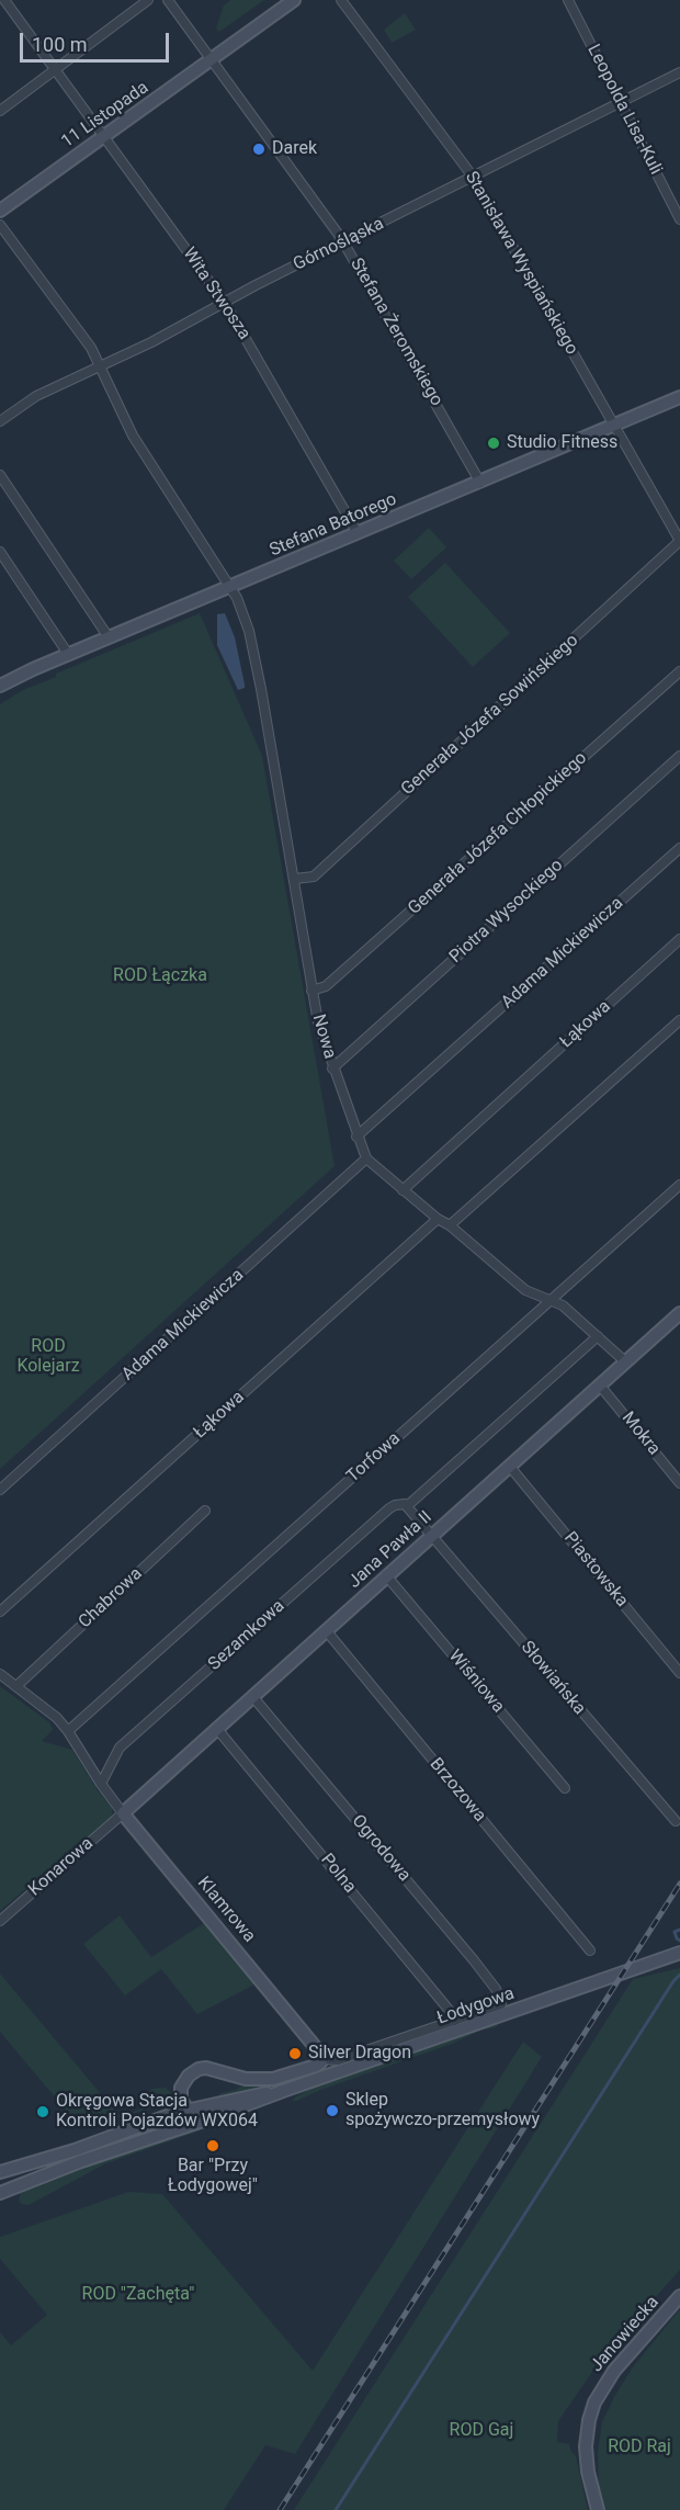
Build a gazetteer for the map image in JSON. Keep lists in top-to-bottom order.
{
  "streets": {
    "street": [
      "Leopolda Lisa-Kuli",
      "11 Listopada",
      "Górnośląska",
      "Stanisława Wyspiańskiego",
      "Wita Stwosza",
      "Stefana Żeromskiego",
      "Stefana Batorego",
      "Generała Józefa Sowińskiego",
      "Generała Józefa Chłopickiego",
      "Piotra Wysockiego",
      "Adama Mickiewicza",
      "Łąkowa",
      "Nowa",
      "Mokra",
      "Torfowa",
      "Jana Pawła II",
      "Piastowska",
      "Chabrowa",
      "Sezamkowa",
      "Słowiańska",
      "Wiśniowa",
      "Brzozowa",
      "Ogrodowa",
      "Konarowa",
      "Polna",
      "Klamrowa",
      "Łodygowa",
      "Janowiecka"
    ]
  },
  "crossings": [
    ["Leopolda Lisa-Kuli", "Górnośląska"],
    ["11 Listopada", "Wita Stwosza"],
    ["11 Listopada", "Stefana Żeromskiego"],
    ["Górnośląska", "Stanisława Wyspiańskiego"],
    ["Górnośląska", "Wita Stwosza"],
    ["Górnośląska", "Stefana Żeromskiego"],
    ["Górnośląska", "Nowa"],
    ["Stanisława Wyspiańskiego", "Stefana Batorego"],
    ["Stanisława Wyspiańskiego", "Generała Józefa Sowińskiego"],
    ["Wita Stwosza", "Stefana Batorego"],
    ["Stefana Żeromskiego", "Stefana Batorego"],
    ["Stefana Batorego", "Nowa"],
    ["Generała Józefa Sowińskiego", "Nowa"],
    ["Generała Józefa Chłopickiego", "Nowa"],
    ["Piotra Wysockiego", "Nowa"],
    ["Adama Mickiewicza", "Nowa"],
    ["Łąkowa", "Nowa"],
    ["Nowa", "Torfowa"],
    ["Nowa", "Jana Pawła II"],
    ["Nowa", "Sezamkowa"],
    ["Mokra", "Jana Pawła II"],
    ["Torfowa", "Klamrowa"],
    ["Jana Pawła II", "Piastowska"],
    ["Jana Pawła II", "Słowiańska"],
    ["Jana Pawła II", "Wiśniowa"],
    ["Jana Pawła II", "Brzozowa"],
    ["Jana Pawła II", "Ogrodowa"],
    ["Jana Pawła II", "Konarowa"],
    ["Jana Pawła II", "Polna"],
    ["Jana Pawła II", "Klamrowa"],
    ["Chabrowa", "Klamrowa"],
    ["Sezamkowa", "Klamrowa"],
    ["Ogrodowa", "Polna"],
    ["Konarowa", "Klamrowa"]
  ],
  "parks": [
    "ROD Łączka",
    "ROD Kolejarz",
    "ROD \"Zachęta\"",
    "ROD Gaj",
    "ROD Raj"
  ],
  "places": [
    "Darek",
    "Studio Fitness",
    "Silver Dragon",
    "Sklep spożywczo-przemysłowy",
    "Okręgowa Stacja Kontroli Pojazdów WX064",
    "Bar \"Przy Łodygowej\""
  ],
  "scale_bar": "100 m"
}
